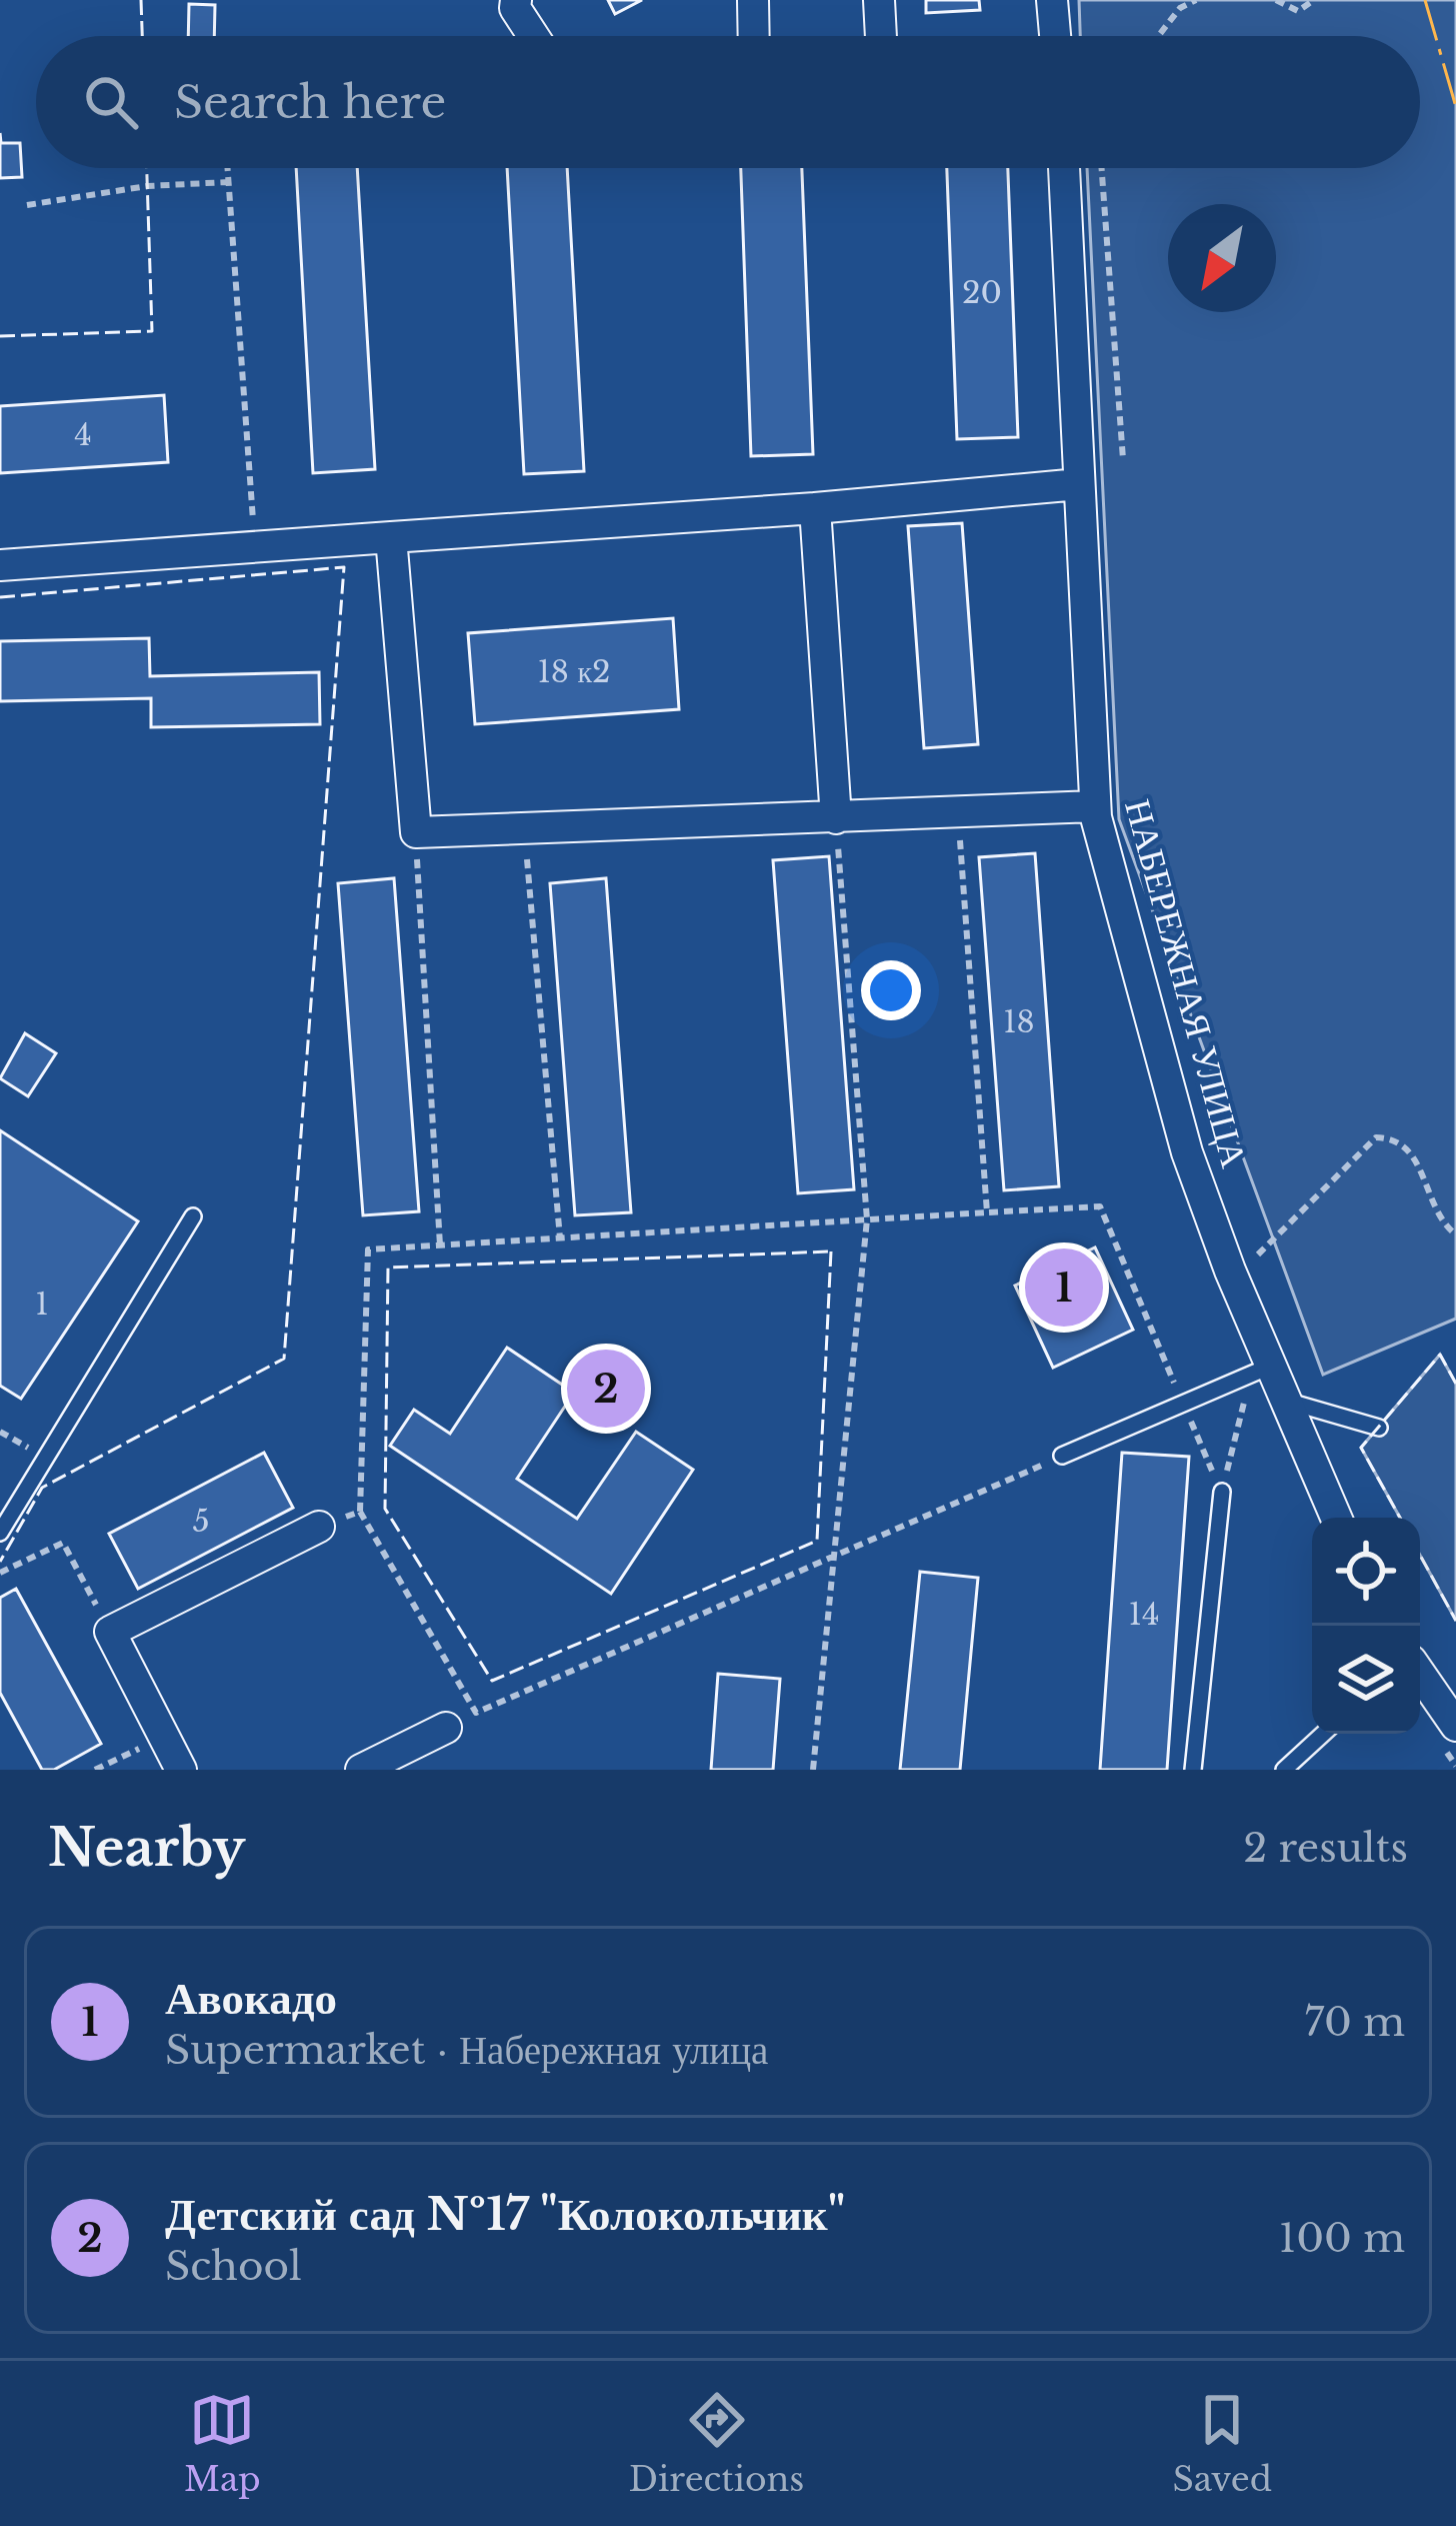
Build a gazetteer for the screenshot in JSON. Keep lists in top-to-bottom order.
{
  "streets": {
    "street": ["НАБЕРЕЖНАЯ УЛИЦА"]
  },
  "house_numbers": [
    "20",
    "4",
    "18 к2",
    "18",
    "1",
    "5",
    "14"
  ],
  "north": "bottom left",
  "page": {
    "search": "Search here",
    "pins": ["1", "2"],
    "heading": ["Nearby", "2 results"],
    "list": [
      {
        "mark": "1",
        "name": "Авокадо",
        "note": "Supermarket · Набережная улица",
        "value": "70 m"
      },
      {
        "mark": "2",
        "name": "Детский сад №17 \"Колокольчик\"",
        "note": "School",
        "value": "100 m"
      }
    ],
    "nav": ["Map", "Directions", "Saved"]
  }
}
